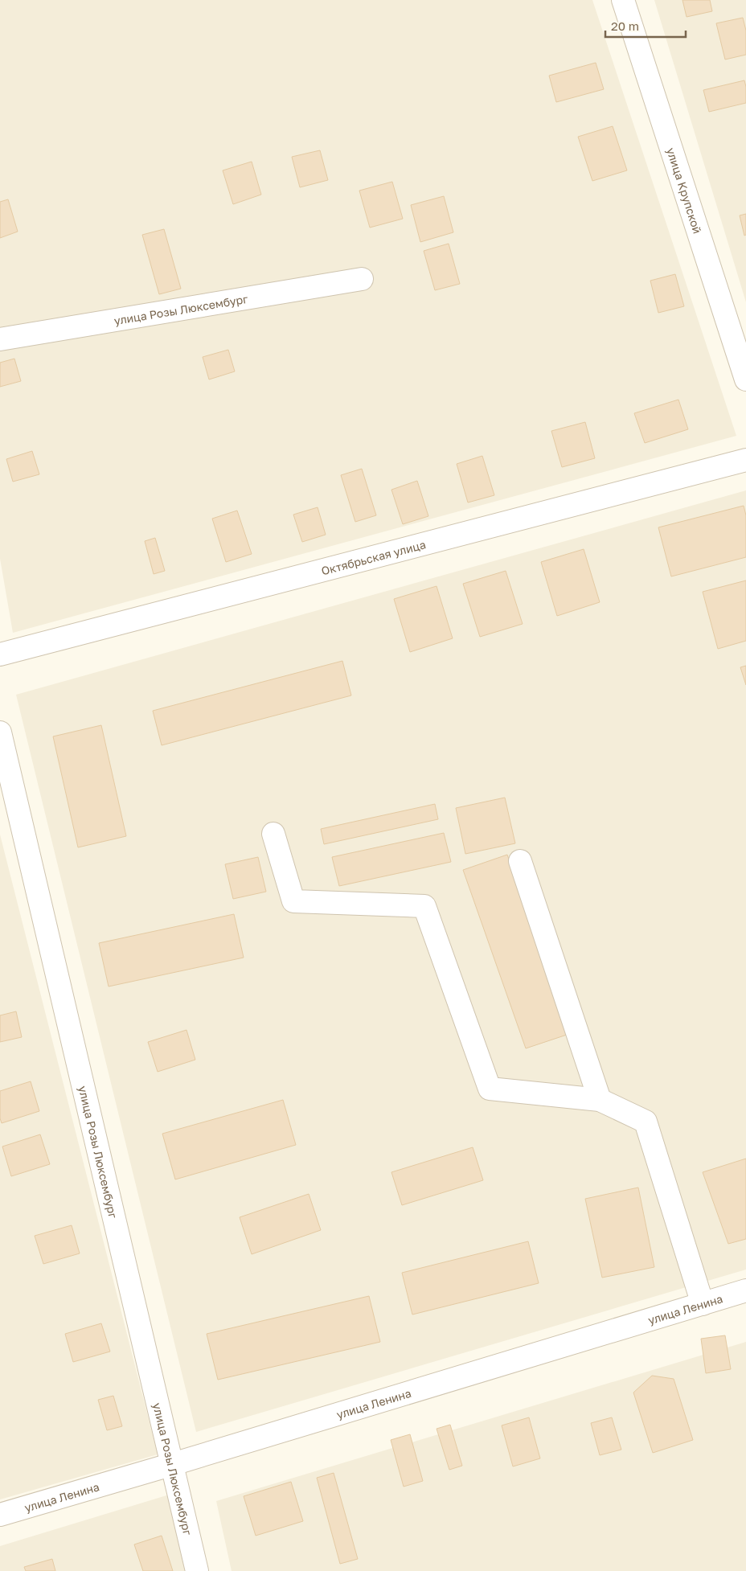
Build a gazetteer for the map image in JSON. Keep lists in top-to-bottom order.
{
  "streets": {
    "street": [
      "улица Крупской",
      "улица Розы Люксембург",
      "Октябрьская улица",
      "улица Ленина"
    ]
  },
  "crossings": [
    ["улица Розы Люксембург", "улица Ленина"]
  ],
  "scale_bar": "20 m"
}
